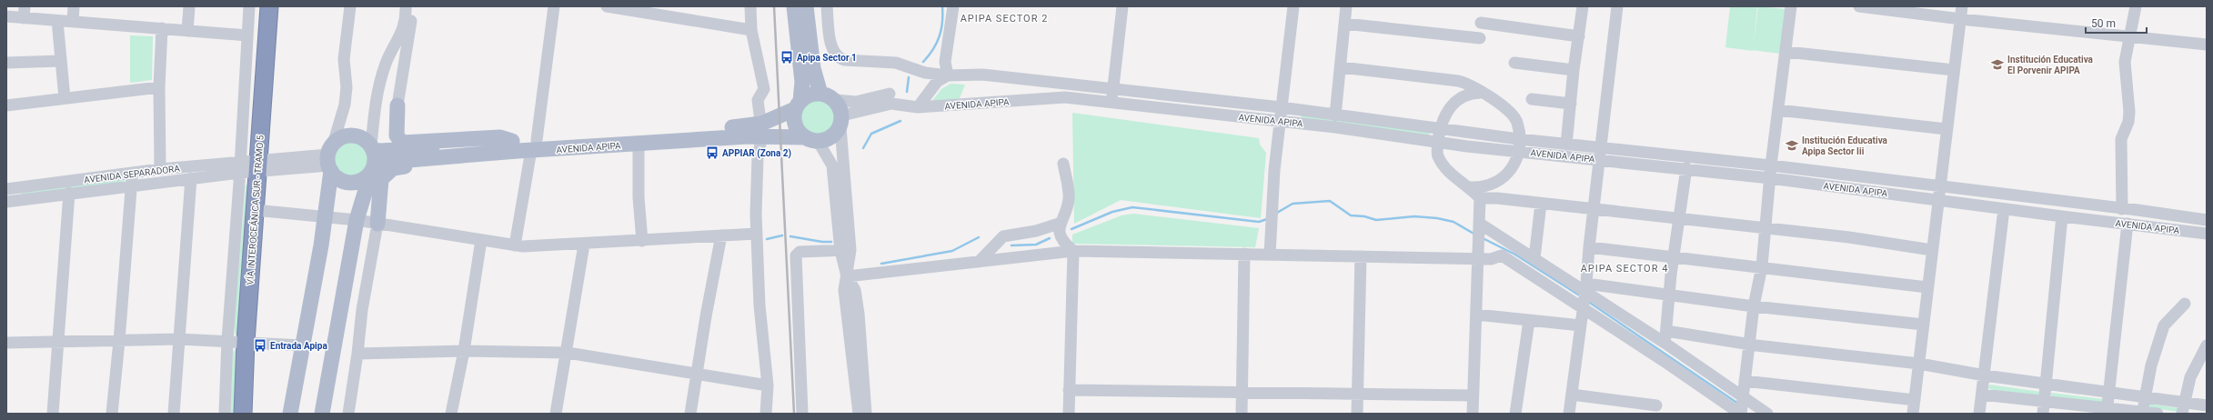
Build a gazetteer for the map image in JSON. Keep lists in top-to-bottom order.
{
  "streets": {
    "highway": ["VÍA INTEROCEÁNICA SUR - TRAMO 5"],
    "main road": ["AVENIDA APIPA"],
    "street": ["AVENIDA SEPARADORA"]
  },
  "crossings": [
    ["AVENIDA SEPARADORA", "VÍA INTEROCEÁNICA SUR - TRAMO 5"]
  ],
  "districts": ["APIPA SECTOR 2", "APIPA SECTOR 4"],
  "places": {
    "bus stop": ["Apipa Sector 1", "APPIAR (Zona 2)", "Entrada Apipa"],
    "school or university": ["Institución Educativa El Porvenir APIPA", "Institución Educativa Apipa Sector Iii"]
  },
  "scale_bar": "50 m"
}
